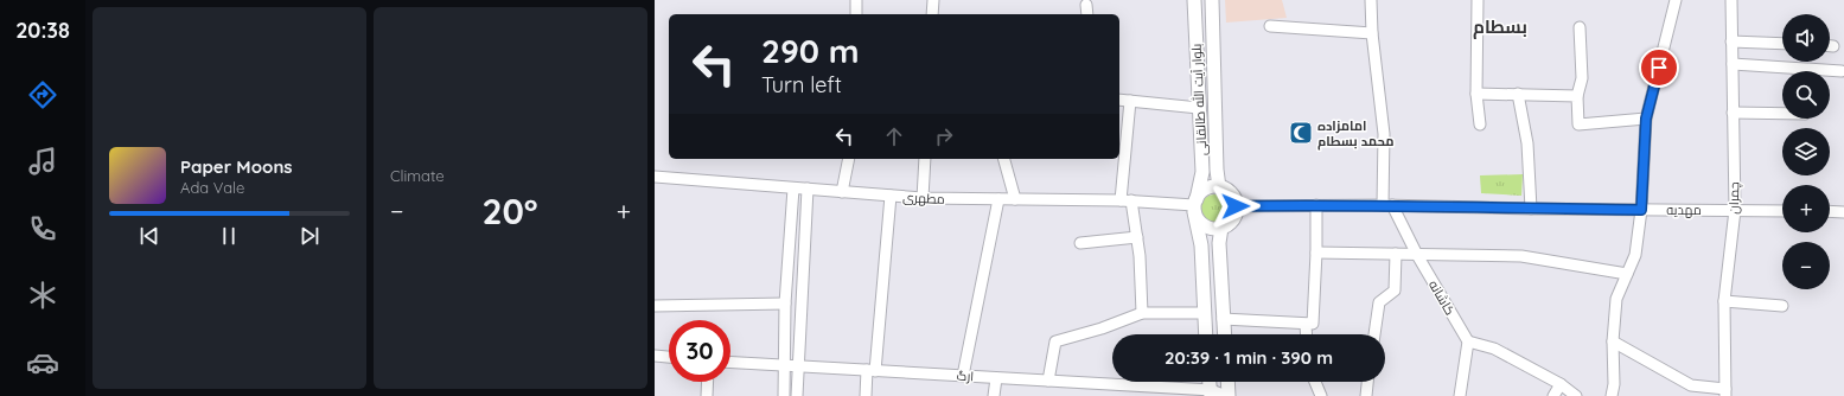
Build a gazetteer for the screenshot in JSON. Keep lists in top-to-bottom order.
{
  "streets": {
    "street": [
      "بلوار آیت الله طالقانی",
      "مطهری",
      "چمران",
      "مهدیه",
      "کاشانه",
      "ارگ"
    ]
  },
  "crossings": [
    ["بلوار آیت الله طالقانی", "مطهری"],
    ["بلوار آیت الله طالقانی", "مهدیه"],
    ["مطهری", "مهدیه"],
    ["چمران", "مهدیه"],
    ["مهدیه", "کاشانه"]
  ],
  "districts": ["بسطام"],
  "places": {
    "mosque": ["امامزاده محمد بسطام"]
  },
  "page": {
    "tabs": "20:38",
    "tile": "Climate",
    "map_buttons": ["+", "−"],
    "turn": ["290 m", "Turn left"],
    "song": ["Paper Moons", "Ada Vale"],
    "heat": ["−", "20°", "+"],
    "limit": "30",
    "trip": "20:39 · 1 min · 390 m"
  }
}
